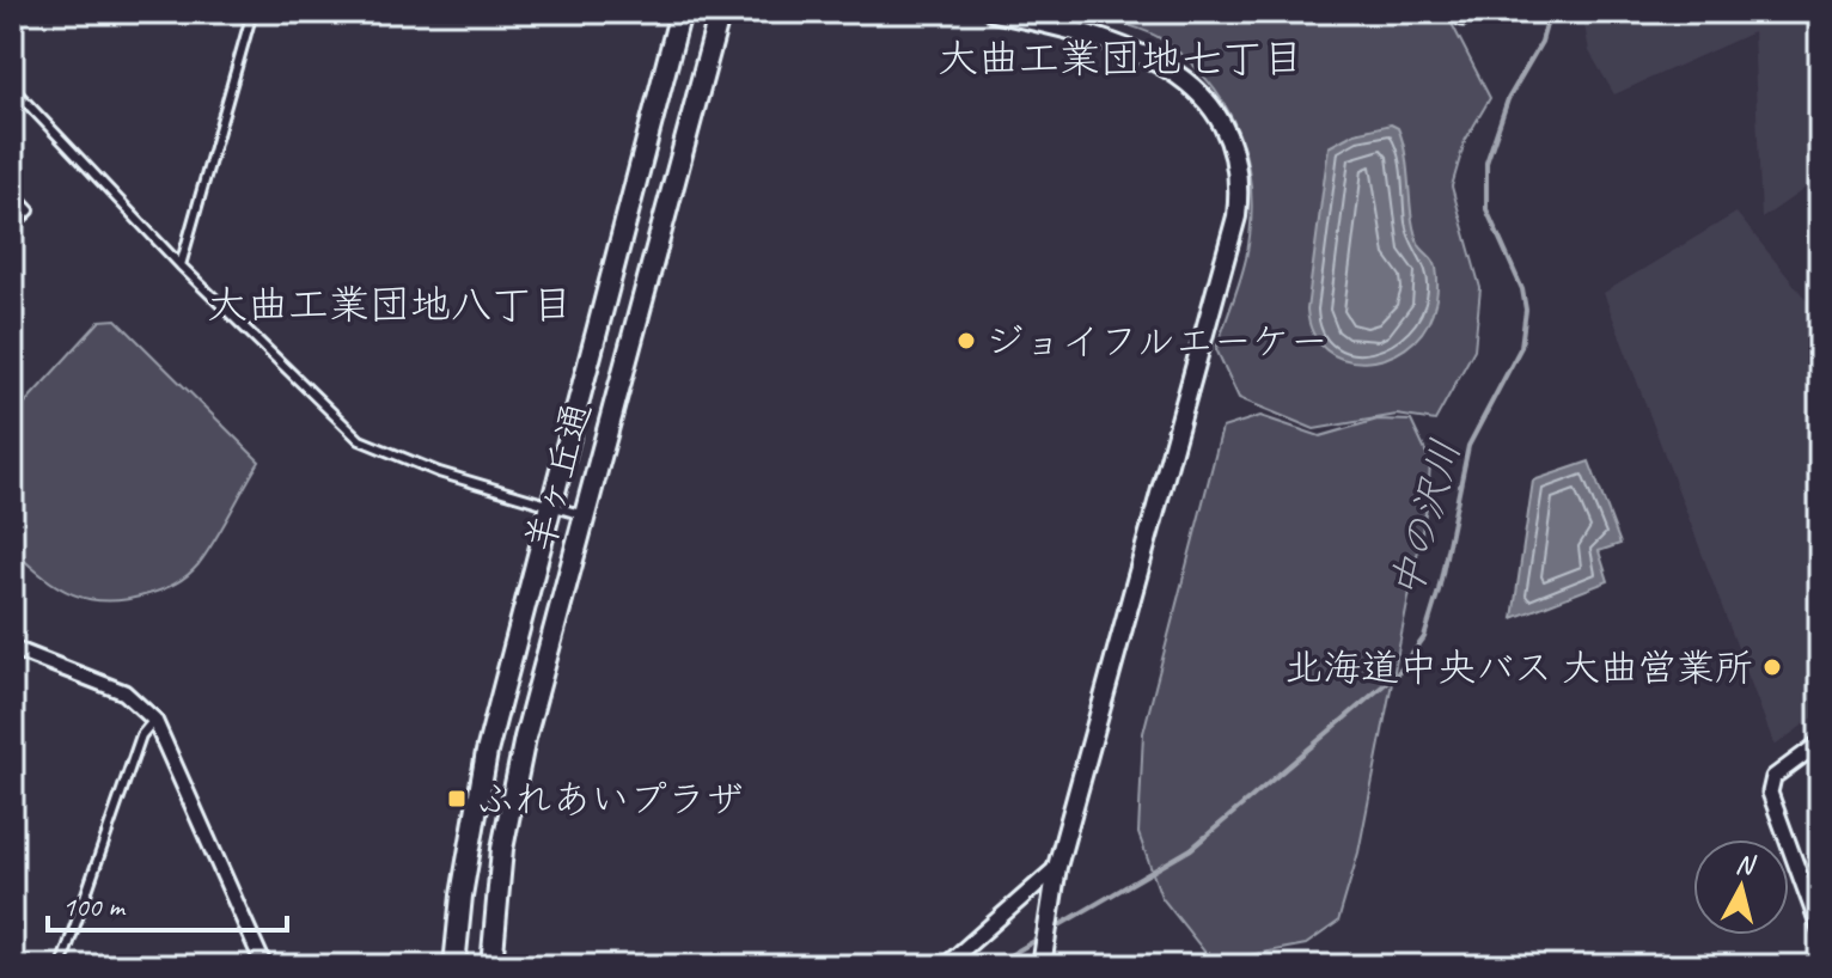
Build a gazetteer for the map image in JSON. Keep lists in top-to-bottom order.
{
  "streets": {
    "main road": ["羊ヶ丘通"]
  },
  "districts": ["大曲工業団地七丁目", "大曲工業団地八丁目"],
  "water": ["中の沢川"],
  "places": {
    "other": ["ジョイフルエーケー", "北海道中央バス 大曲営業所"],
    "transit": ["ふれあいプラザ"]
  },
  "scale_bar": "100 m",
  "north": "top"
}
